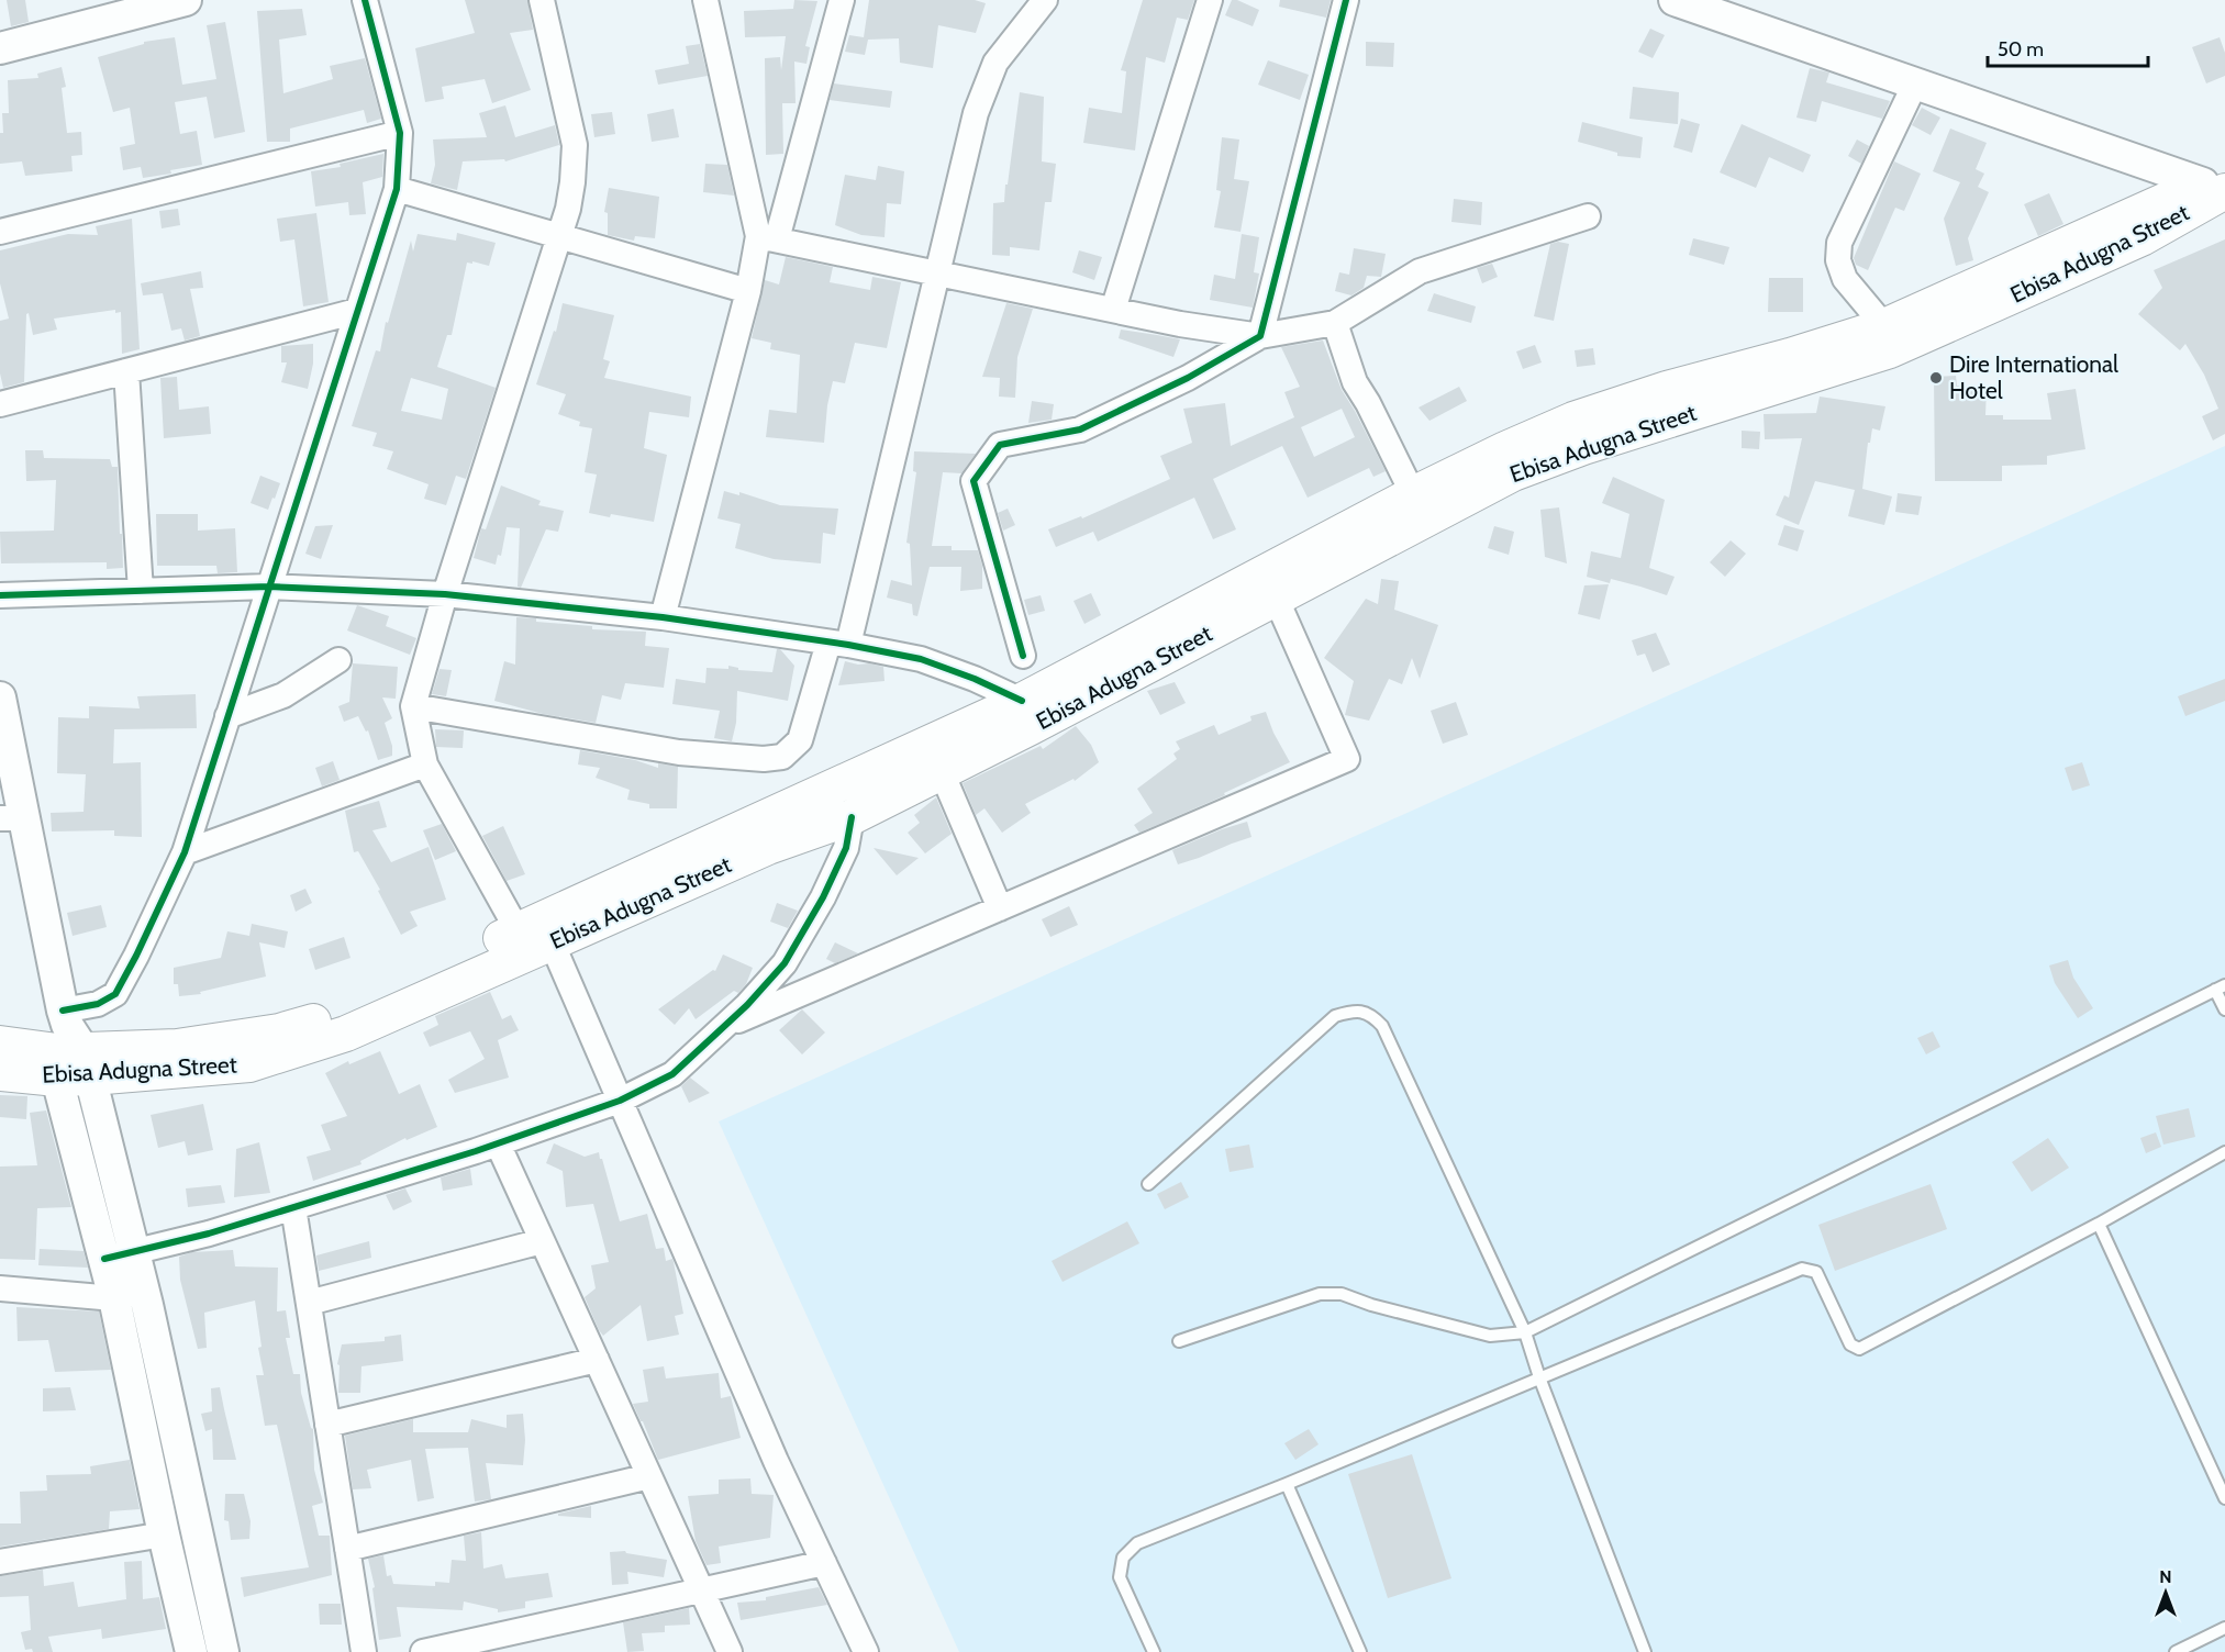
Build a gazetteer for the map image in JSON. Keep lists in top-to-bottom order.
{
  "streets": {
    "main road": ["Ebisa Adugna Street"]
  },
  "places": ["Dire International Hotel"],
  "scale_bar": "50 m",
  "north": "top"
}
